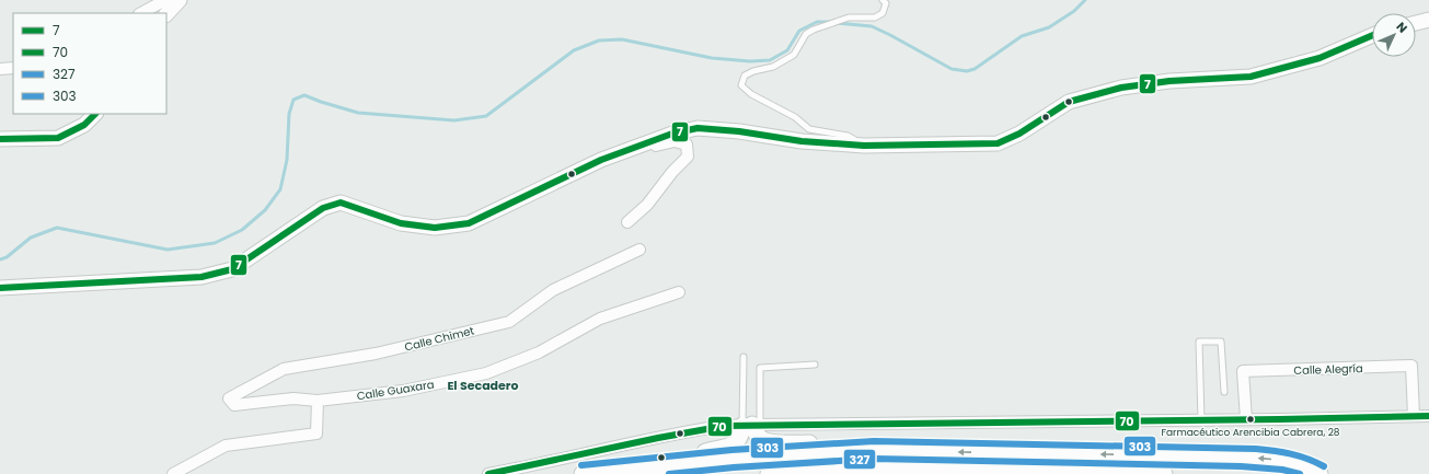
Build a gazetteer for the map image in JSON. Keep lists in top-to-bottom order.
{
  "streets": {
    "street": ["Calle Chimet", "Calle Alegría", "Calle Guaxara"]
  },
  "crossings": [
    ["Calle Chimet", "Calle Guaxara"]
  ],
  "districts": ["El Secadero"],
  "places": ["Farmacéutico Arencibia Cabrera, 28"],
  "lines": [
    "transit line 7",
    "transit line 70",
    "transit line 303",
    "transit line 327"
  ],
  "legend": [
    "7",
    "70",
    "327",
    "303"
  ],
  "north": "top right"
}
